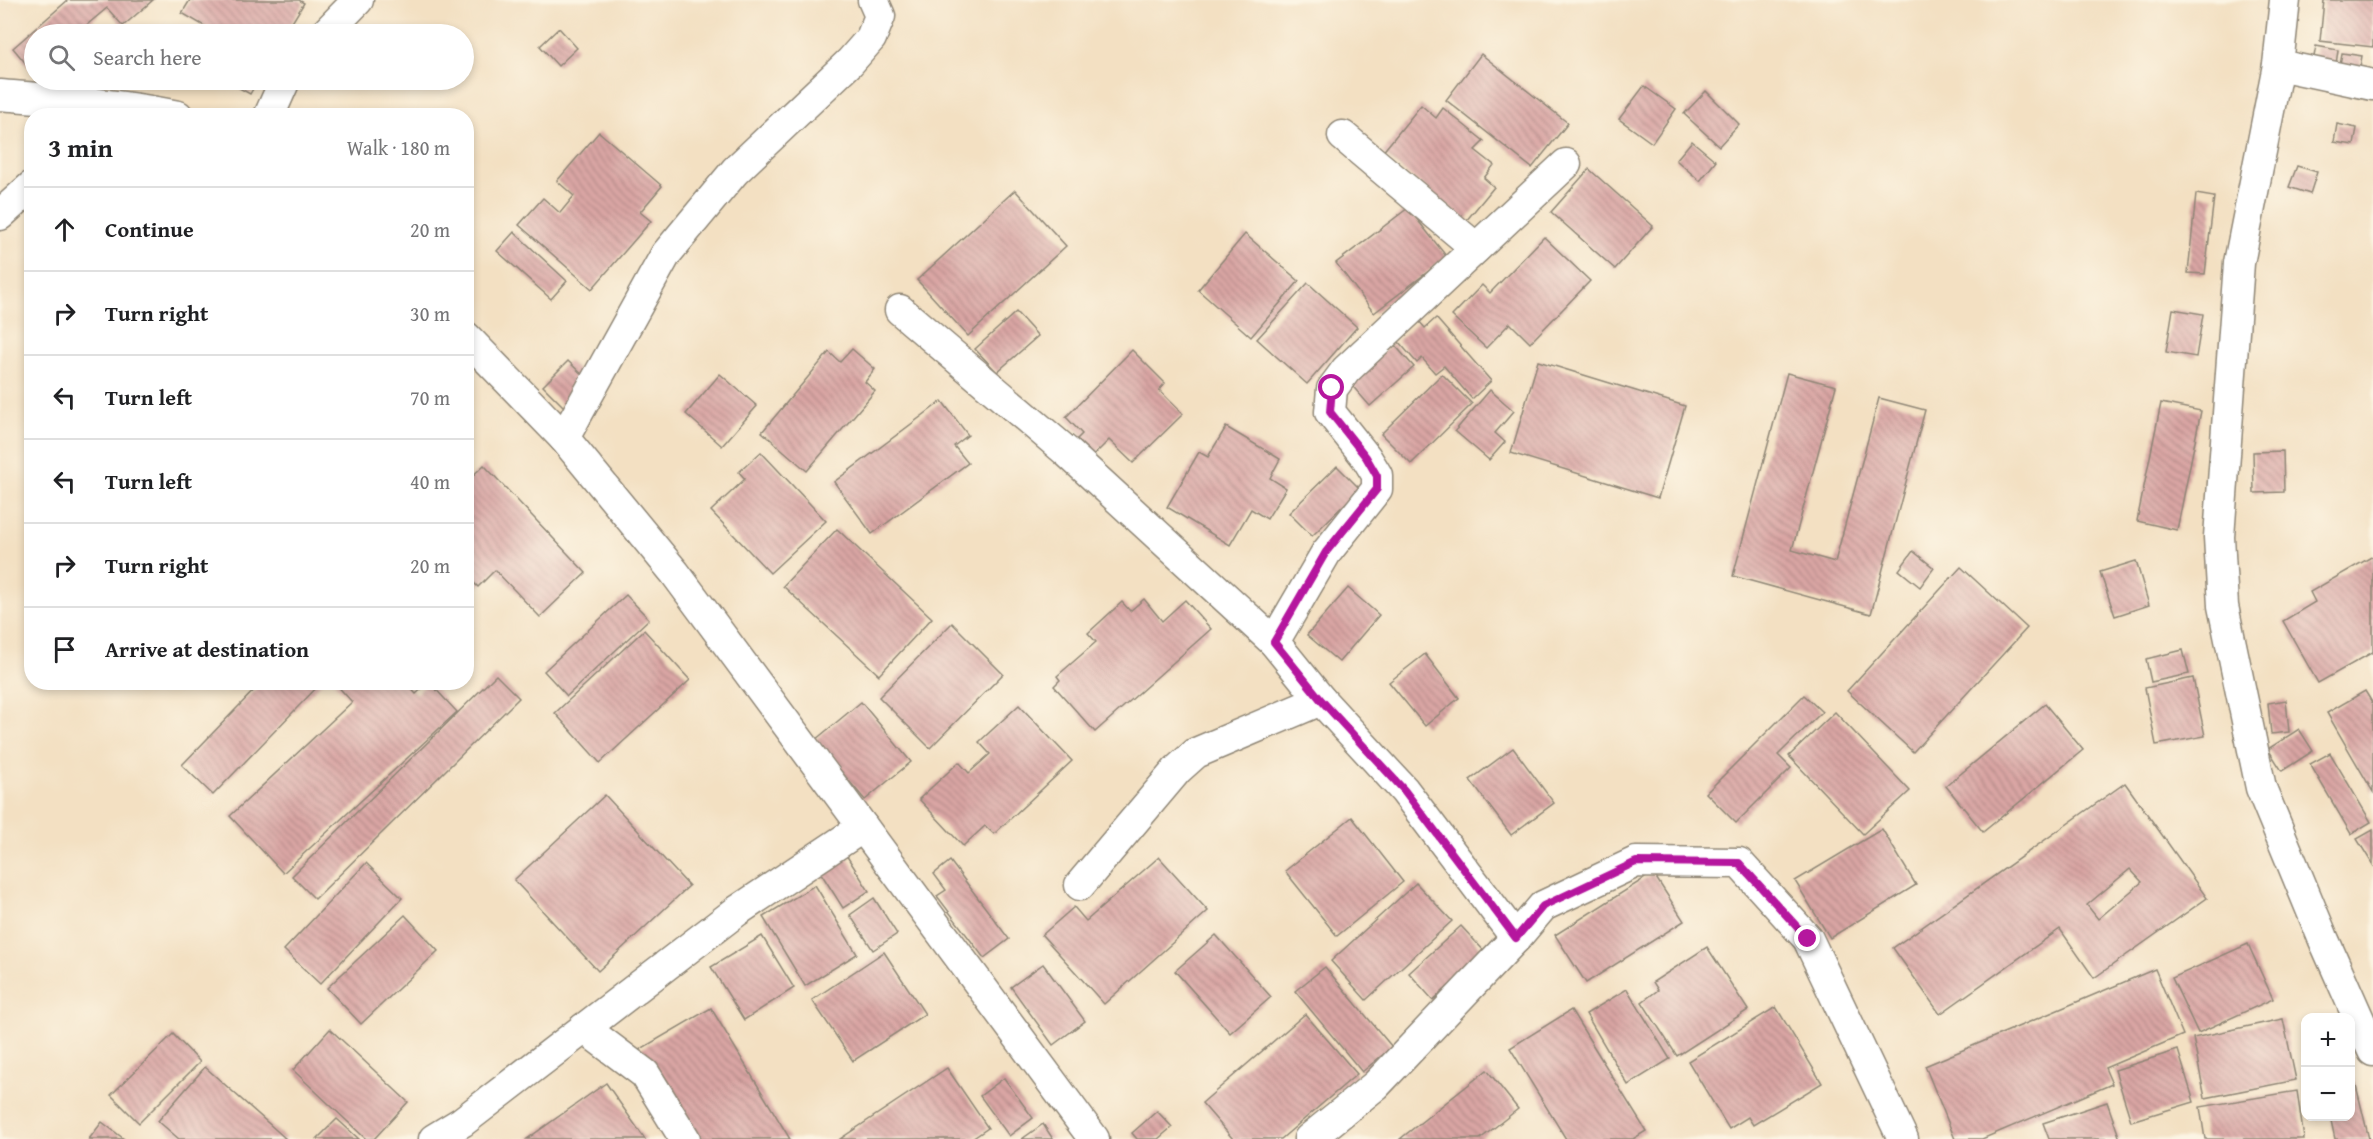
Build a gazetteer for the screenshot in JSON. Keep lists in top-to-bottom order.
{
  "page": {
    "search": "Search here",
    "heading": ["3 min", "Walk · 180 m"],
    "list": [
      ["Continue", "20 m"],
      ["Turn right", "30 m"],
      ["Turn left", "70 m"],
      ["Turn left", "40 m"],
      ["Turn right", "20 m"],
      "Arrive at destination"
    ],
    "map_buttons": ["+", "−"]
  }
}
